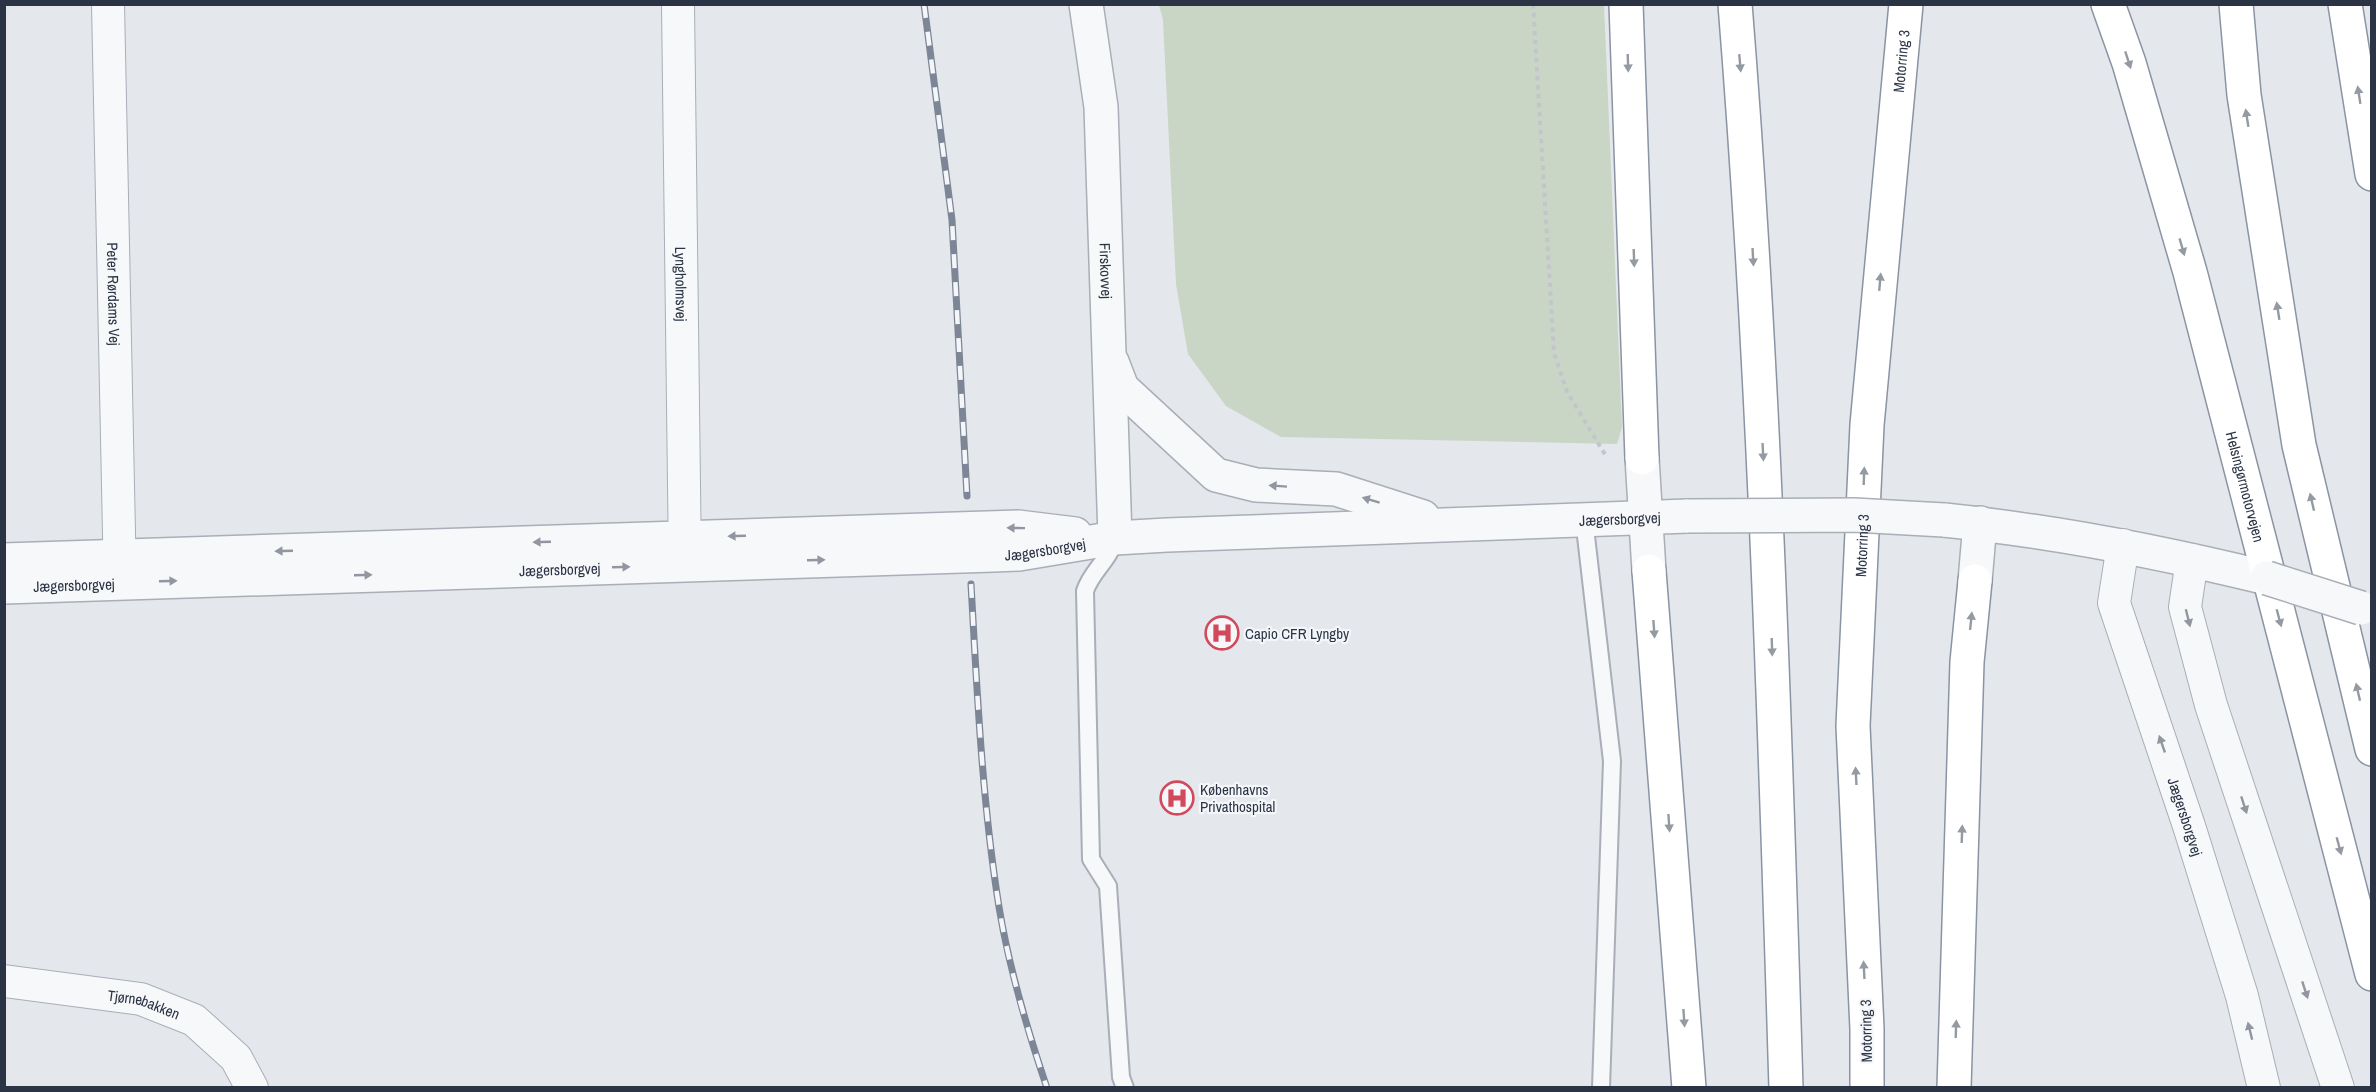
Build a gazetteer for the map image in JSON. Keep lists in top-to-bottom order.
{
  "streets": {
    "highway": ["Motorring 3", "Helsingørmotorvejen"],
    "street": [
      "Firskovvej",
      "Lyngholmsvej",
      "Peter Rørdams Vej",
      "Jægersborgvej",
      "Tjørnebakken"
    ]
  },
  "crossings": [
    ["Firskovvej", "Jægersborgvej"],
    ["Lyngholmsvej", "Jægersborgvej"],
    ["Peter Rørdams Vej", "Jægersborgvej"]
  ],
  "places": {
    "hospital": ["Capio CFR Lyngby", "Københavns Privathospital"]
  }
}
